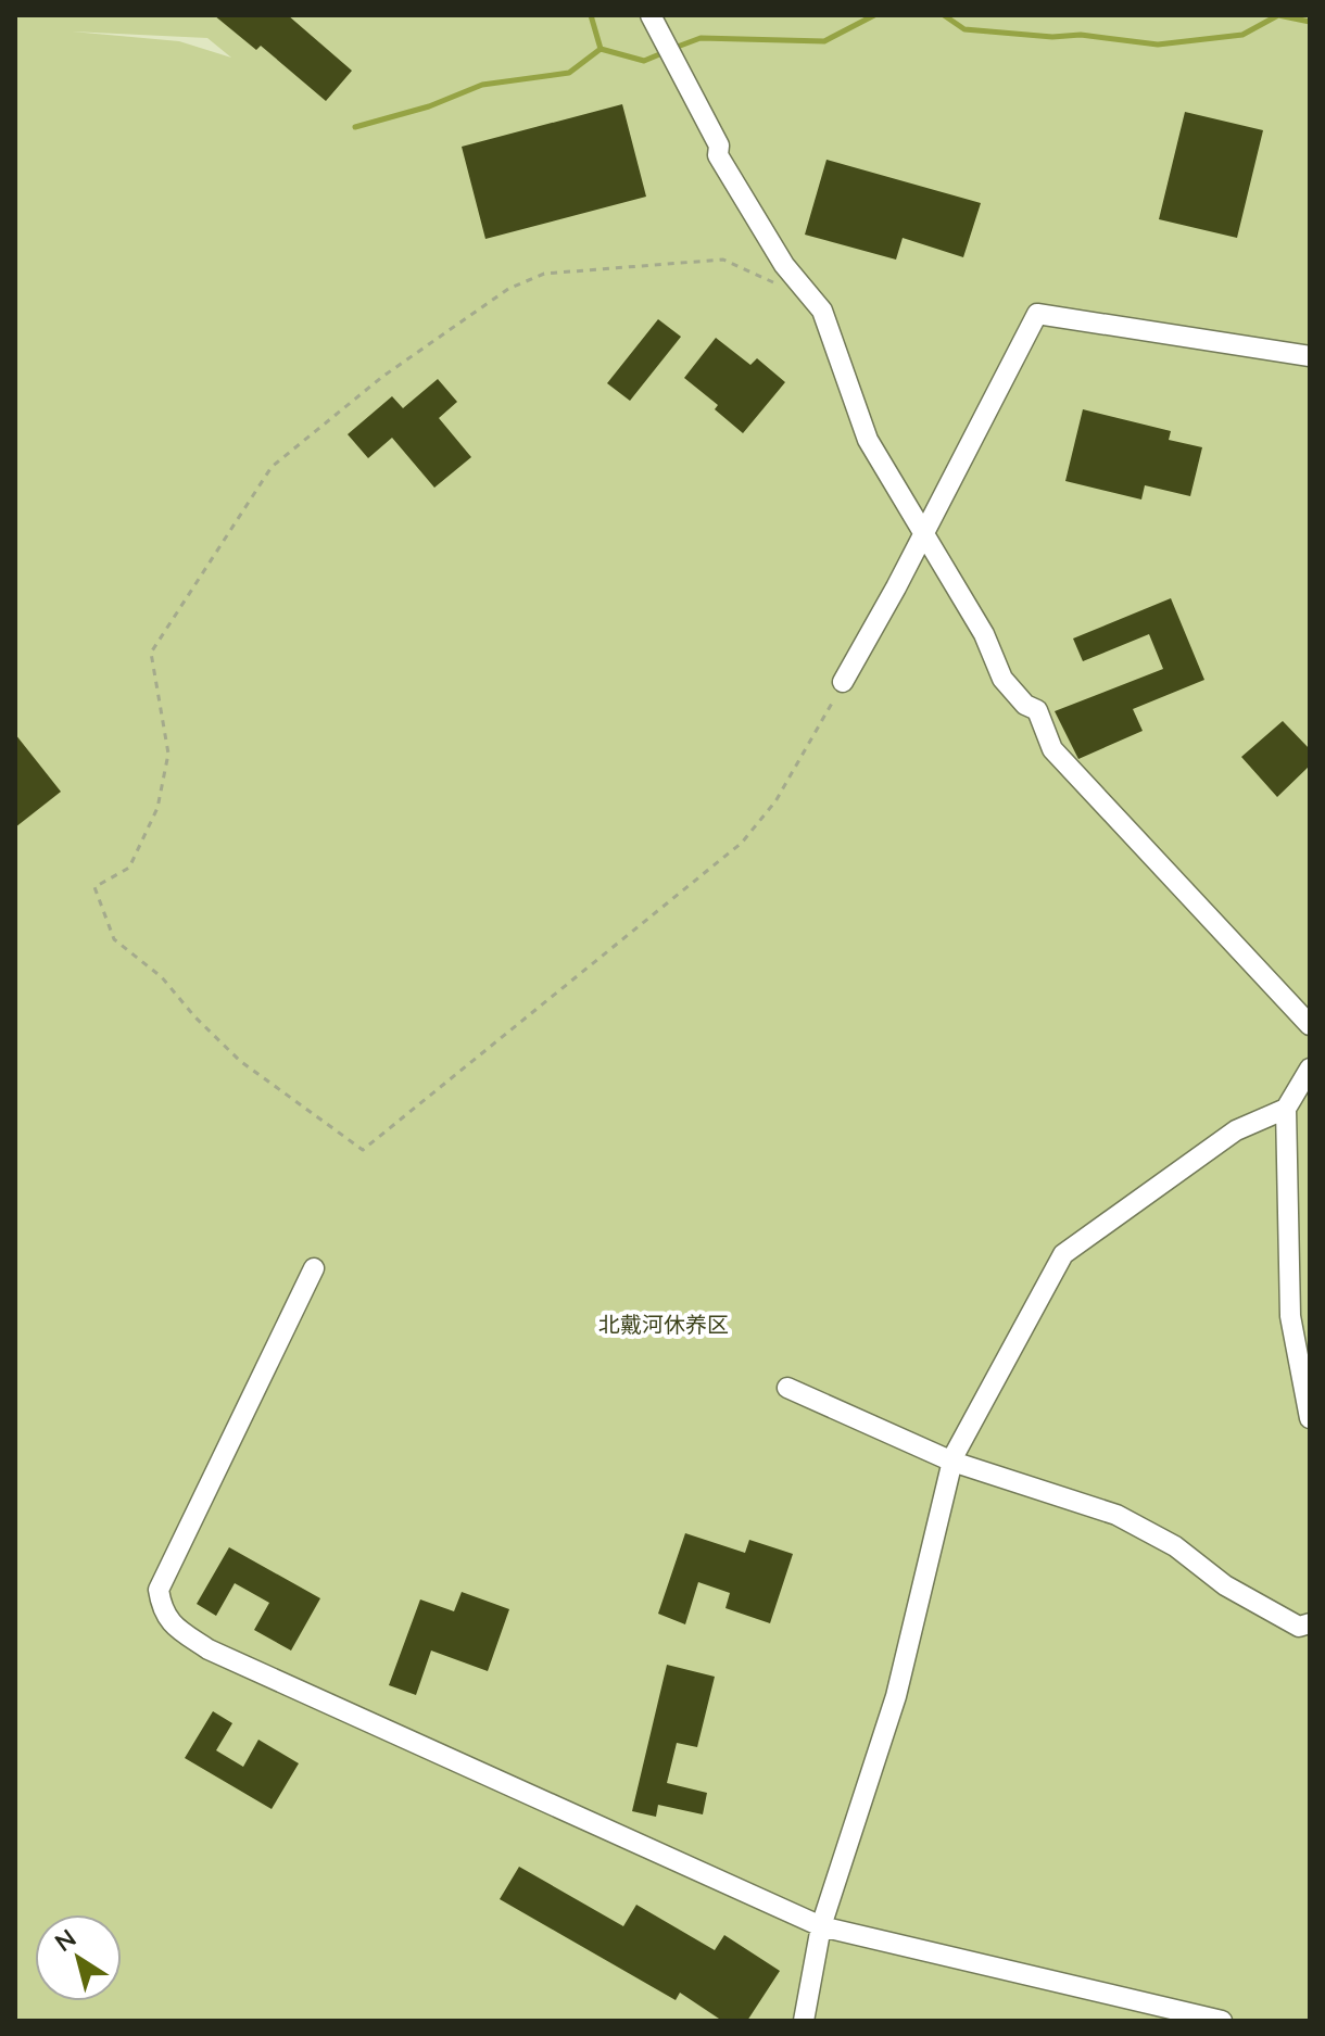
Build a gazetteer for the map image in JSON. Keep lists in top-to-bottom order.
{
  "parks": ["北戴河休养区"],
  "north": "top left"
}
